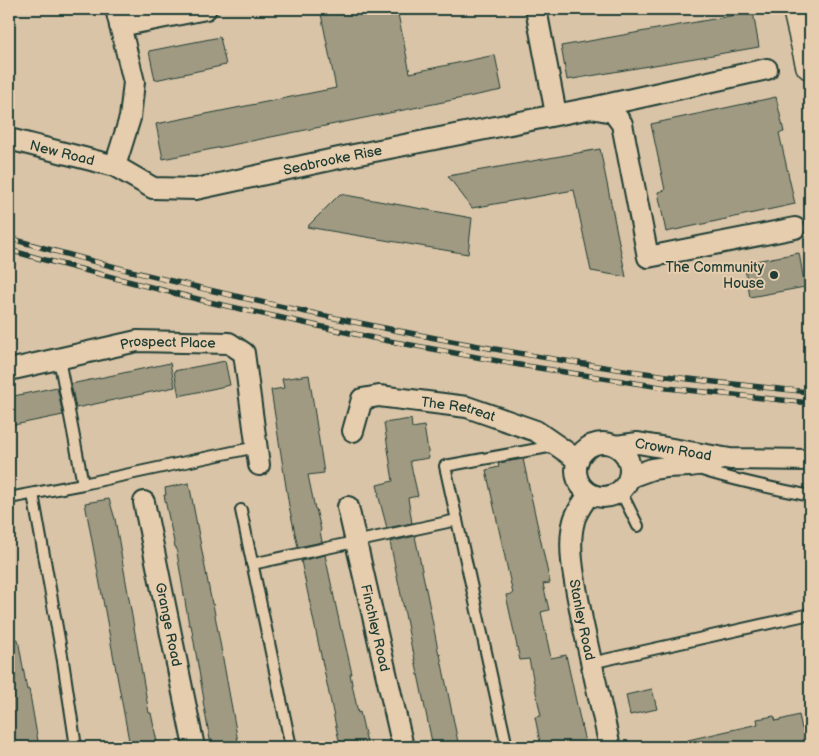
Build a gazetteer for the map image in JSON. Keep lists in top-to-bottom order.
{
  "streets": {
    "street": [
      "New Road",
      "Seabrooke Rise",
      "Prospect Place",
      "The Retreat",
      "Crown Road",
      "Stanley Road",
      "Grange Road",
      "Finchley Road"
    ]
  },
  "crossings": [
    ["New Road", "Seabrooke Rise"],
    ["The Retreat", "Crown Road"],
    ["The Retreat", "Stanley Road"],
    ["Crown Road", "Stanley Road"]
  ],
  "places": ["The Community House"]
}
